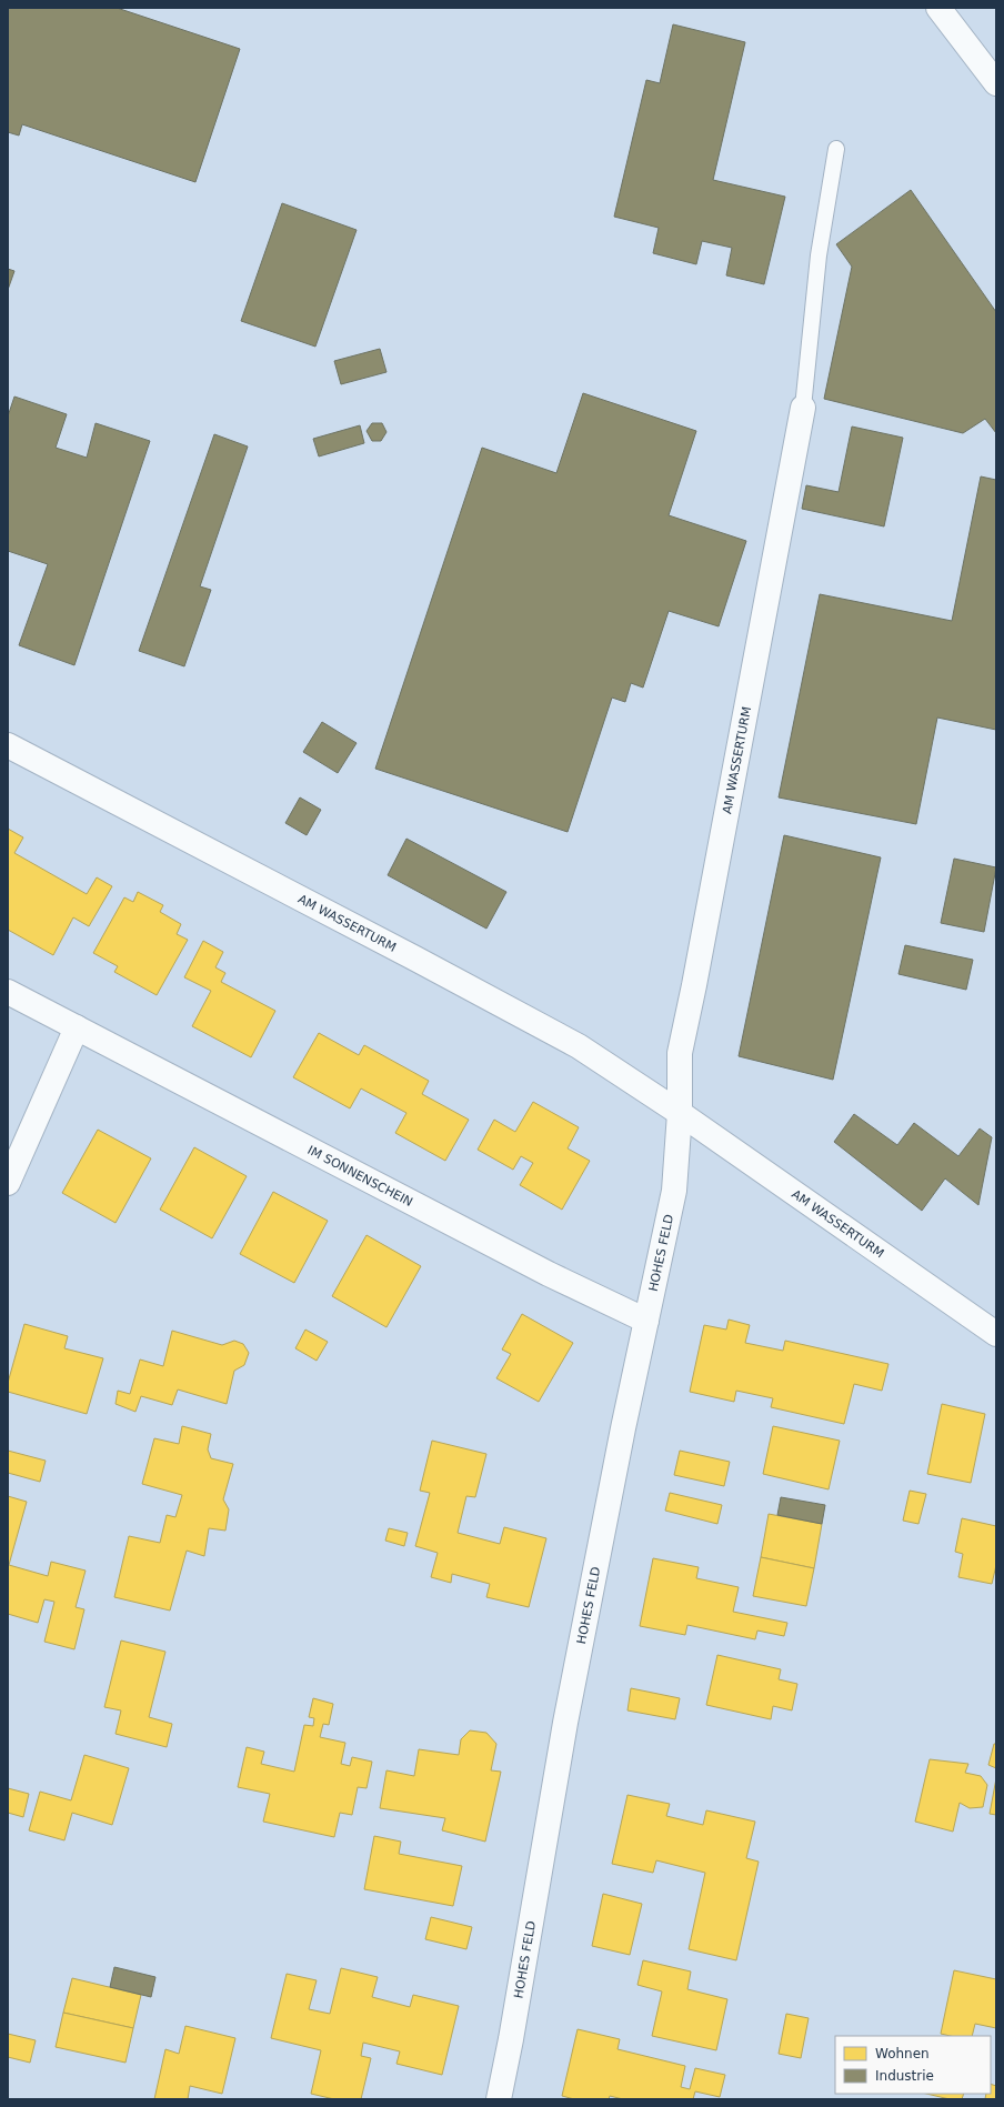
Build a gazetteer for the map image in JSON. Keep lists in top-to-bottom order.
{
  "streets": {
    "street": ["AM WASSERTURM", "IM SONNENSCHEIN", "HOHES FELD"]
  },
  "crossings": [
    ["AM WASSERTURM", "HOHES FELD"],
    ["IM SONNENSCHEIN", "HOHES FELD"]
  ],
  "legend": ["Wohnen", "Industrie"]
}
